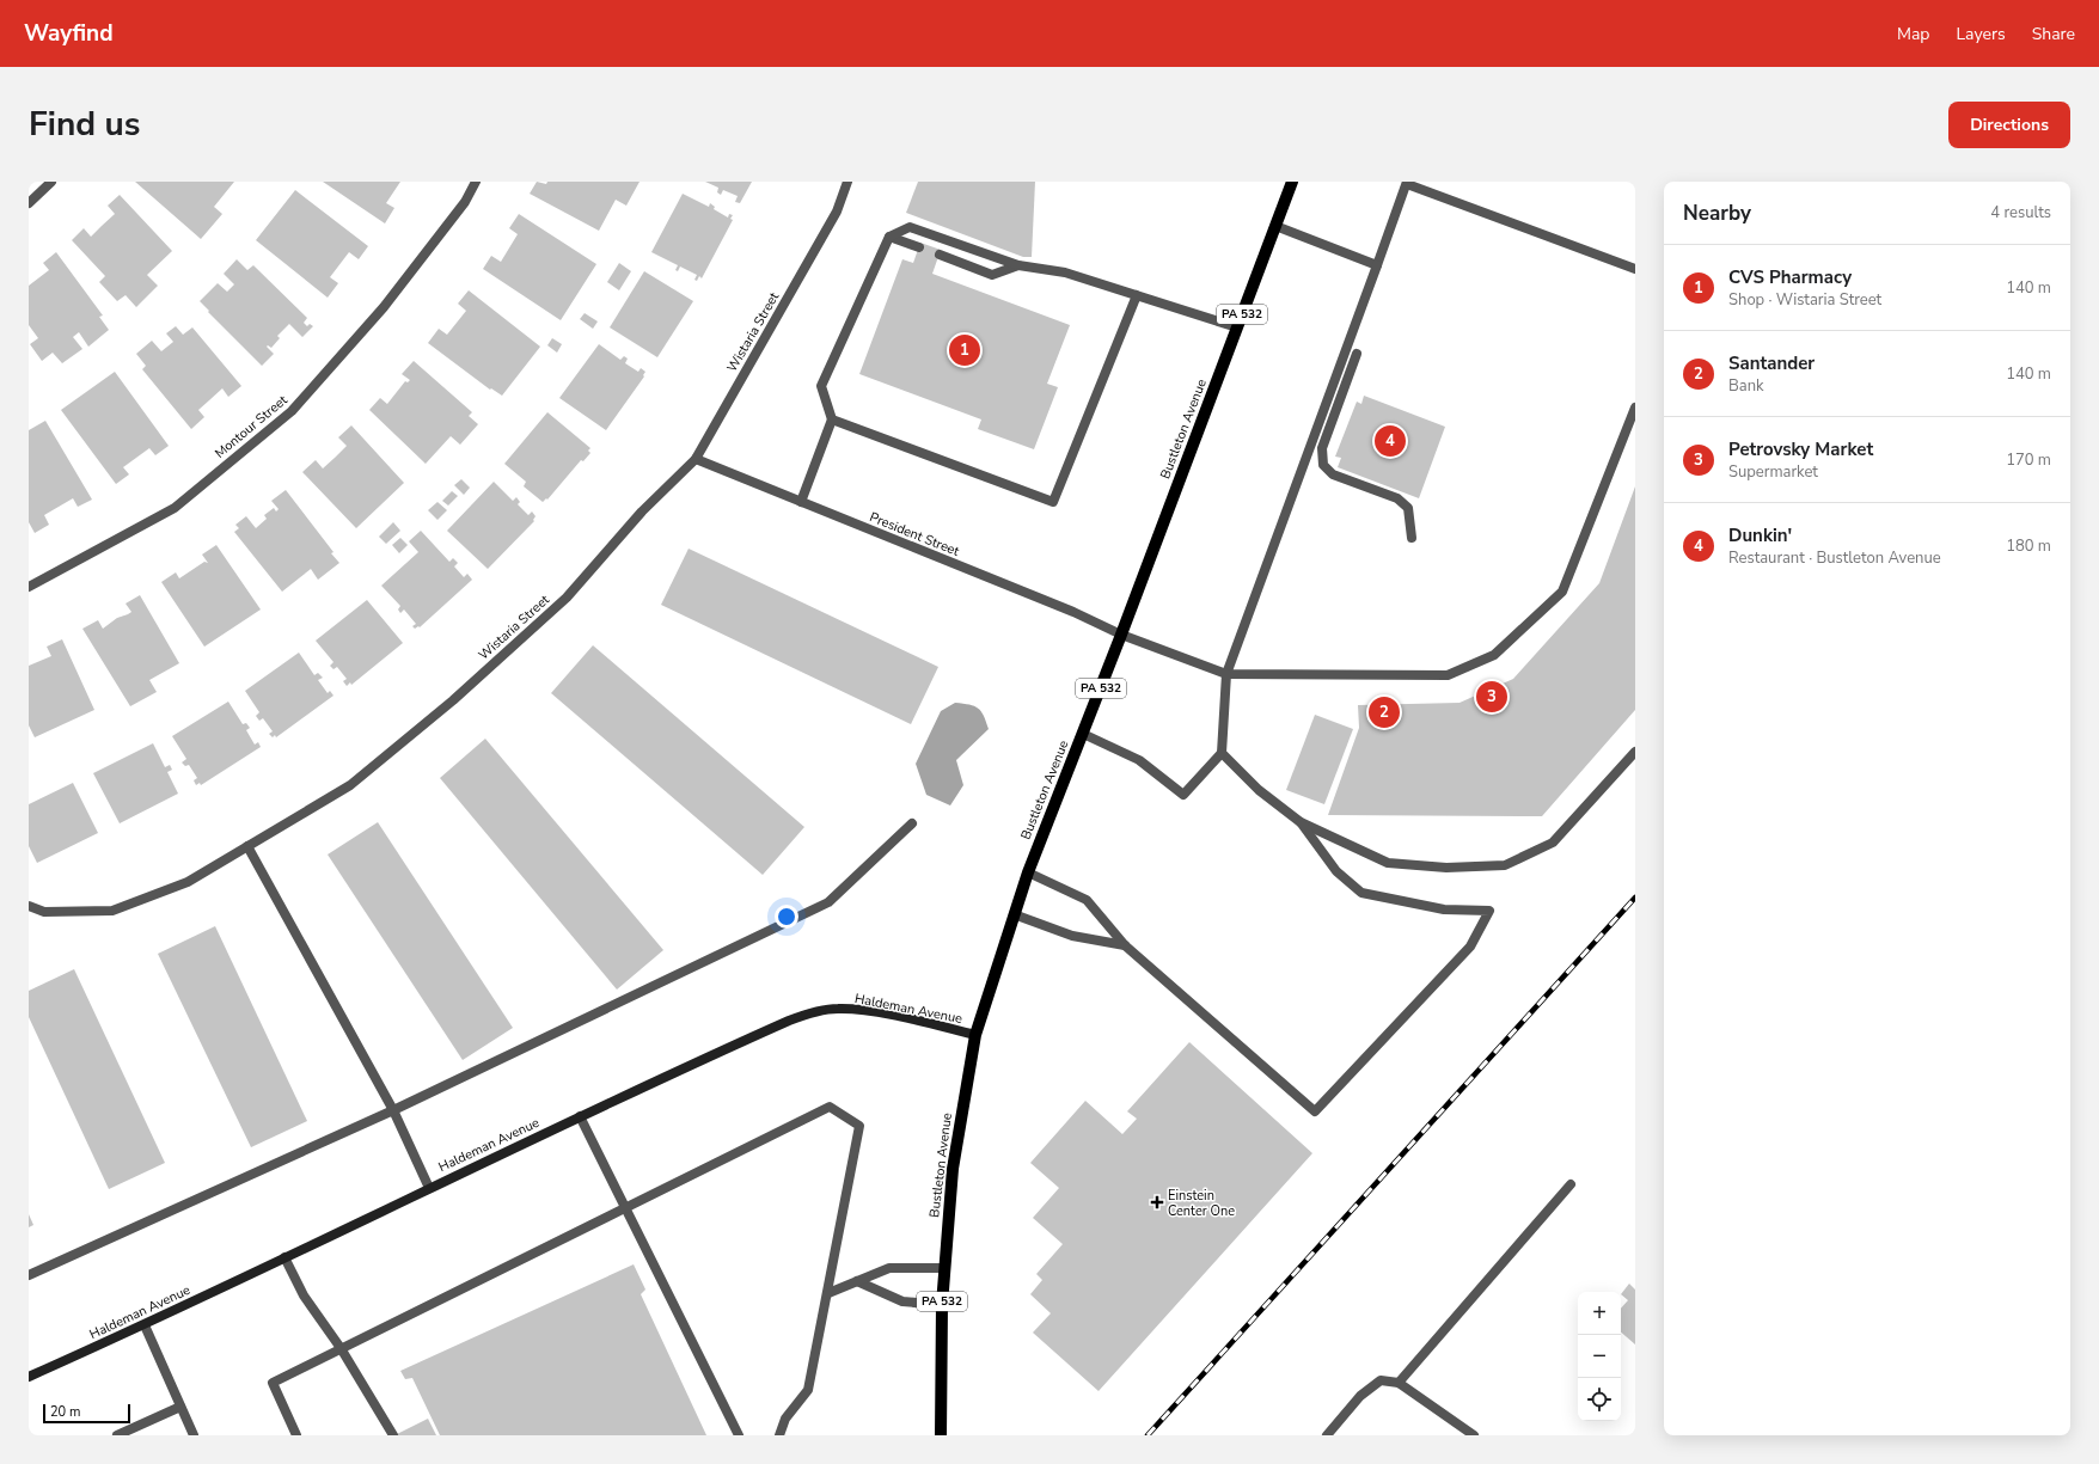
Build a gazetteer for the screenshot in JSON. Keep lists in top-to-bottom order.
{
  "streets": {
    "main road": ["PA 532", "Bustleton Avenue", "Haldeman Avenue"],
    "street": ["Wistaria Street", "Montour Street", "President Street"]
  },
  "crossings": [
    ["Wistaria Street", "President Street"],
    ["Bustleton Avenue", "President Street"],
    ["Bustleton Avenue", "Haldeman Avenue"]
  ],
  "places": {
    "health": ["Einstein Center One"]
  },
  "scale_bar": "20 m",
  "page": {
    "header": "Wayfind",
    "nav": ["Map", "Layers", "Share"],
    "title": "Find us",
    "buttons": "Directions",
    "heading": ["Nearby", "4 results"],
    "list": [
      {
        "mark": "1",
        "name": "CVS Pharmacy",
        "note": "Shop · Wistaria Street",
        "value": "140 m"
      },
      {
        "mark": "2",
        "name": "Santander",
        "note": "Bank",
        "value": "140 m"
      },
      {
        "mark": "3",
        "name": "Petrovsky Market",
        "note": "Supermarket",
        "value": "170 m"
      },
      {
        "mark": "4",
        "name": "Dunkin'",
        "note": "Restaurant · Bustleton Avenue",
        "value": "180 m"
      }
    ],
    "pins": [
      "1",
      "4",
      "3",
      "2"
    ],
    "map_buttons": ["+", "−"],
    "scale": "20 m"
  }
}
